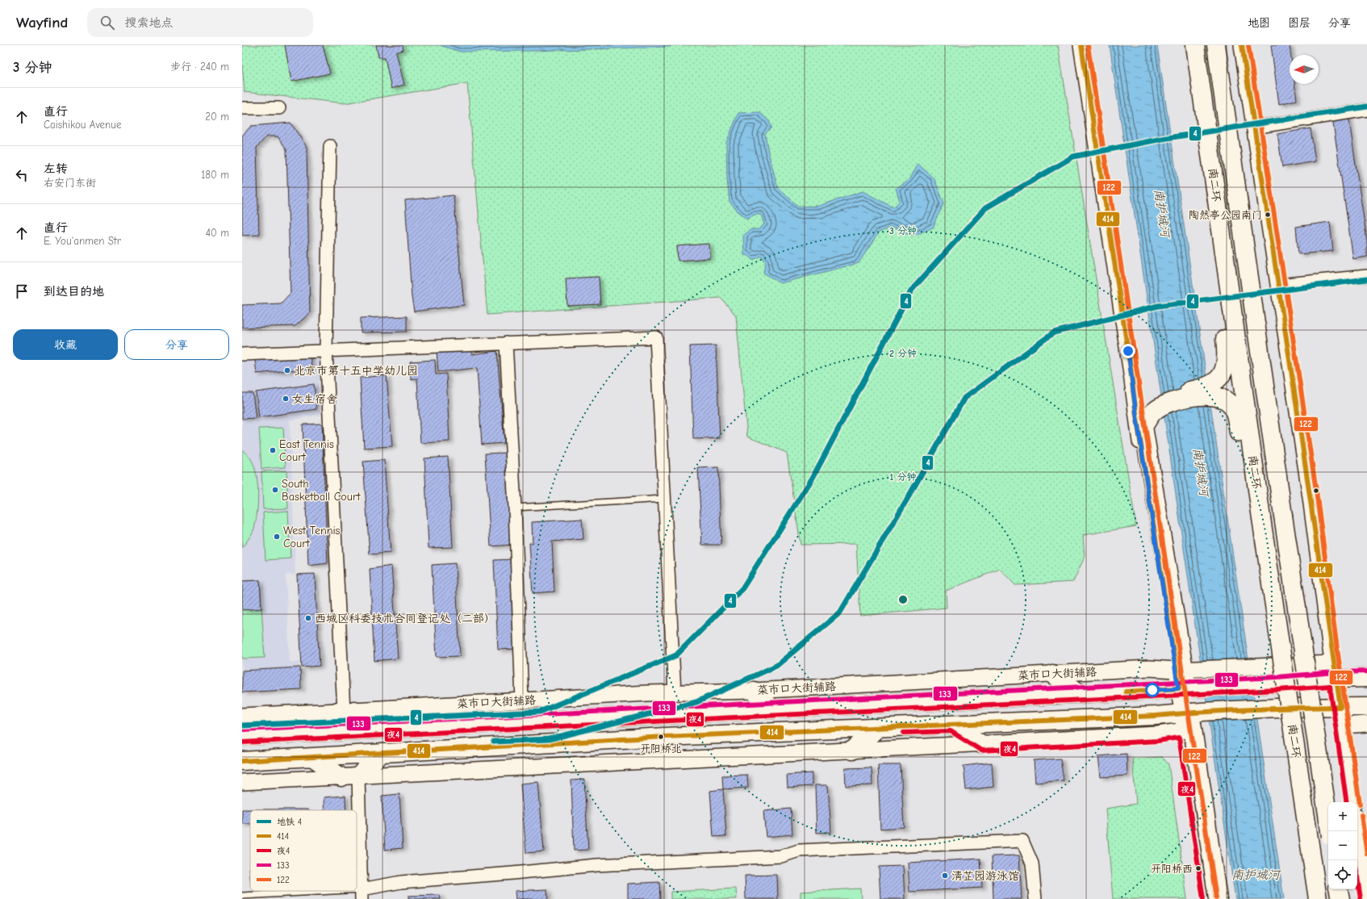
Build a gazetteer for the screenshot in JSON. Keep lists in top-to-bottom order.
{
  "streets": {
    "main road": ["南二环"],
    "street": ["菜市口大街辅路"]
  },
  "water": ["南护城河"],
  "places": [
    "陶然亭公园南门",
    "北京市第十五中学幼儿园",
    "女生宿舍",
    "East Tennis Court",
    "South Basketball Court",
    "West Tennis Court",
    "西城区科委技术合同登记处（二部）",
    "开阳桥北",
    "开阳桥西",
    "清芷园游泳馆"
  ],
  "lines": [
    "transit line 414",
    "transit line 122",
    "metro line 4",
    "transit line 133",
    "transit line 夜4"
  ],
  "legend": [
    "地铁 4",
    "414",
    "夜4",
    "133",
    "122"
  ],
  "north": "left",
  "page": {
    "header": "Wayfind",
    "search": "搜索地点",
    "nav": ["地图", "图层", "分享"],
    "heading": ["3 分钟", "步行 · 240 m"],
    "list": [
      ["直行", "Caishikou Avenue", "20 m"],
      ["左转", "右安门东街", "180 m"],
      ["直行", "E. You'anmen Str", "40 m"],
      "到达目的地"
    ],
    "buttons": ["收藏", "分享"],
    "map_buttons": ["+", "−"]
  },
  "rings": ["3 分钟", "2 分钟", "1 分钟"]
}
